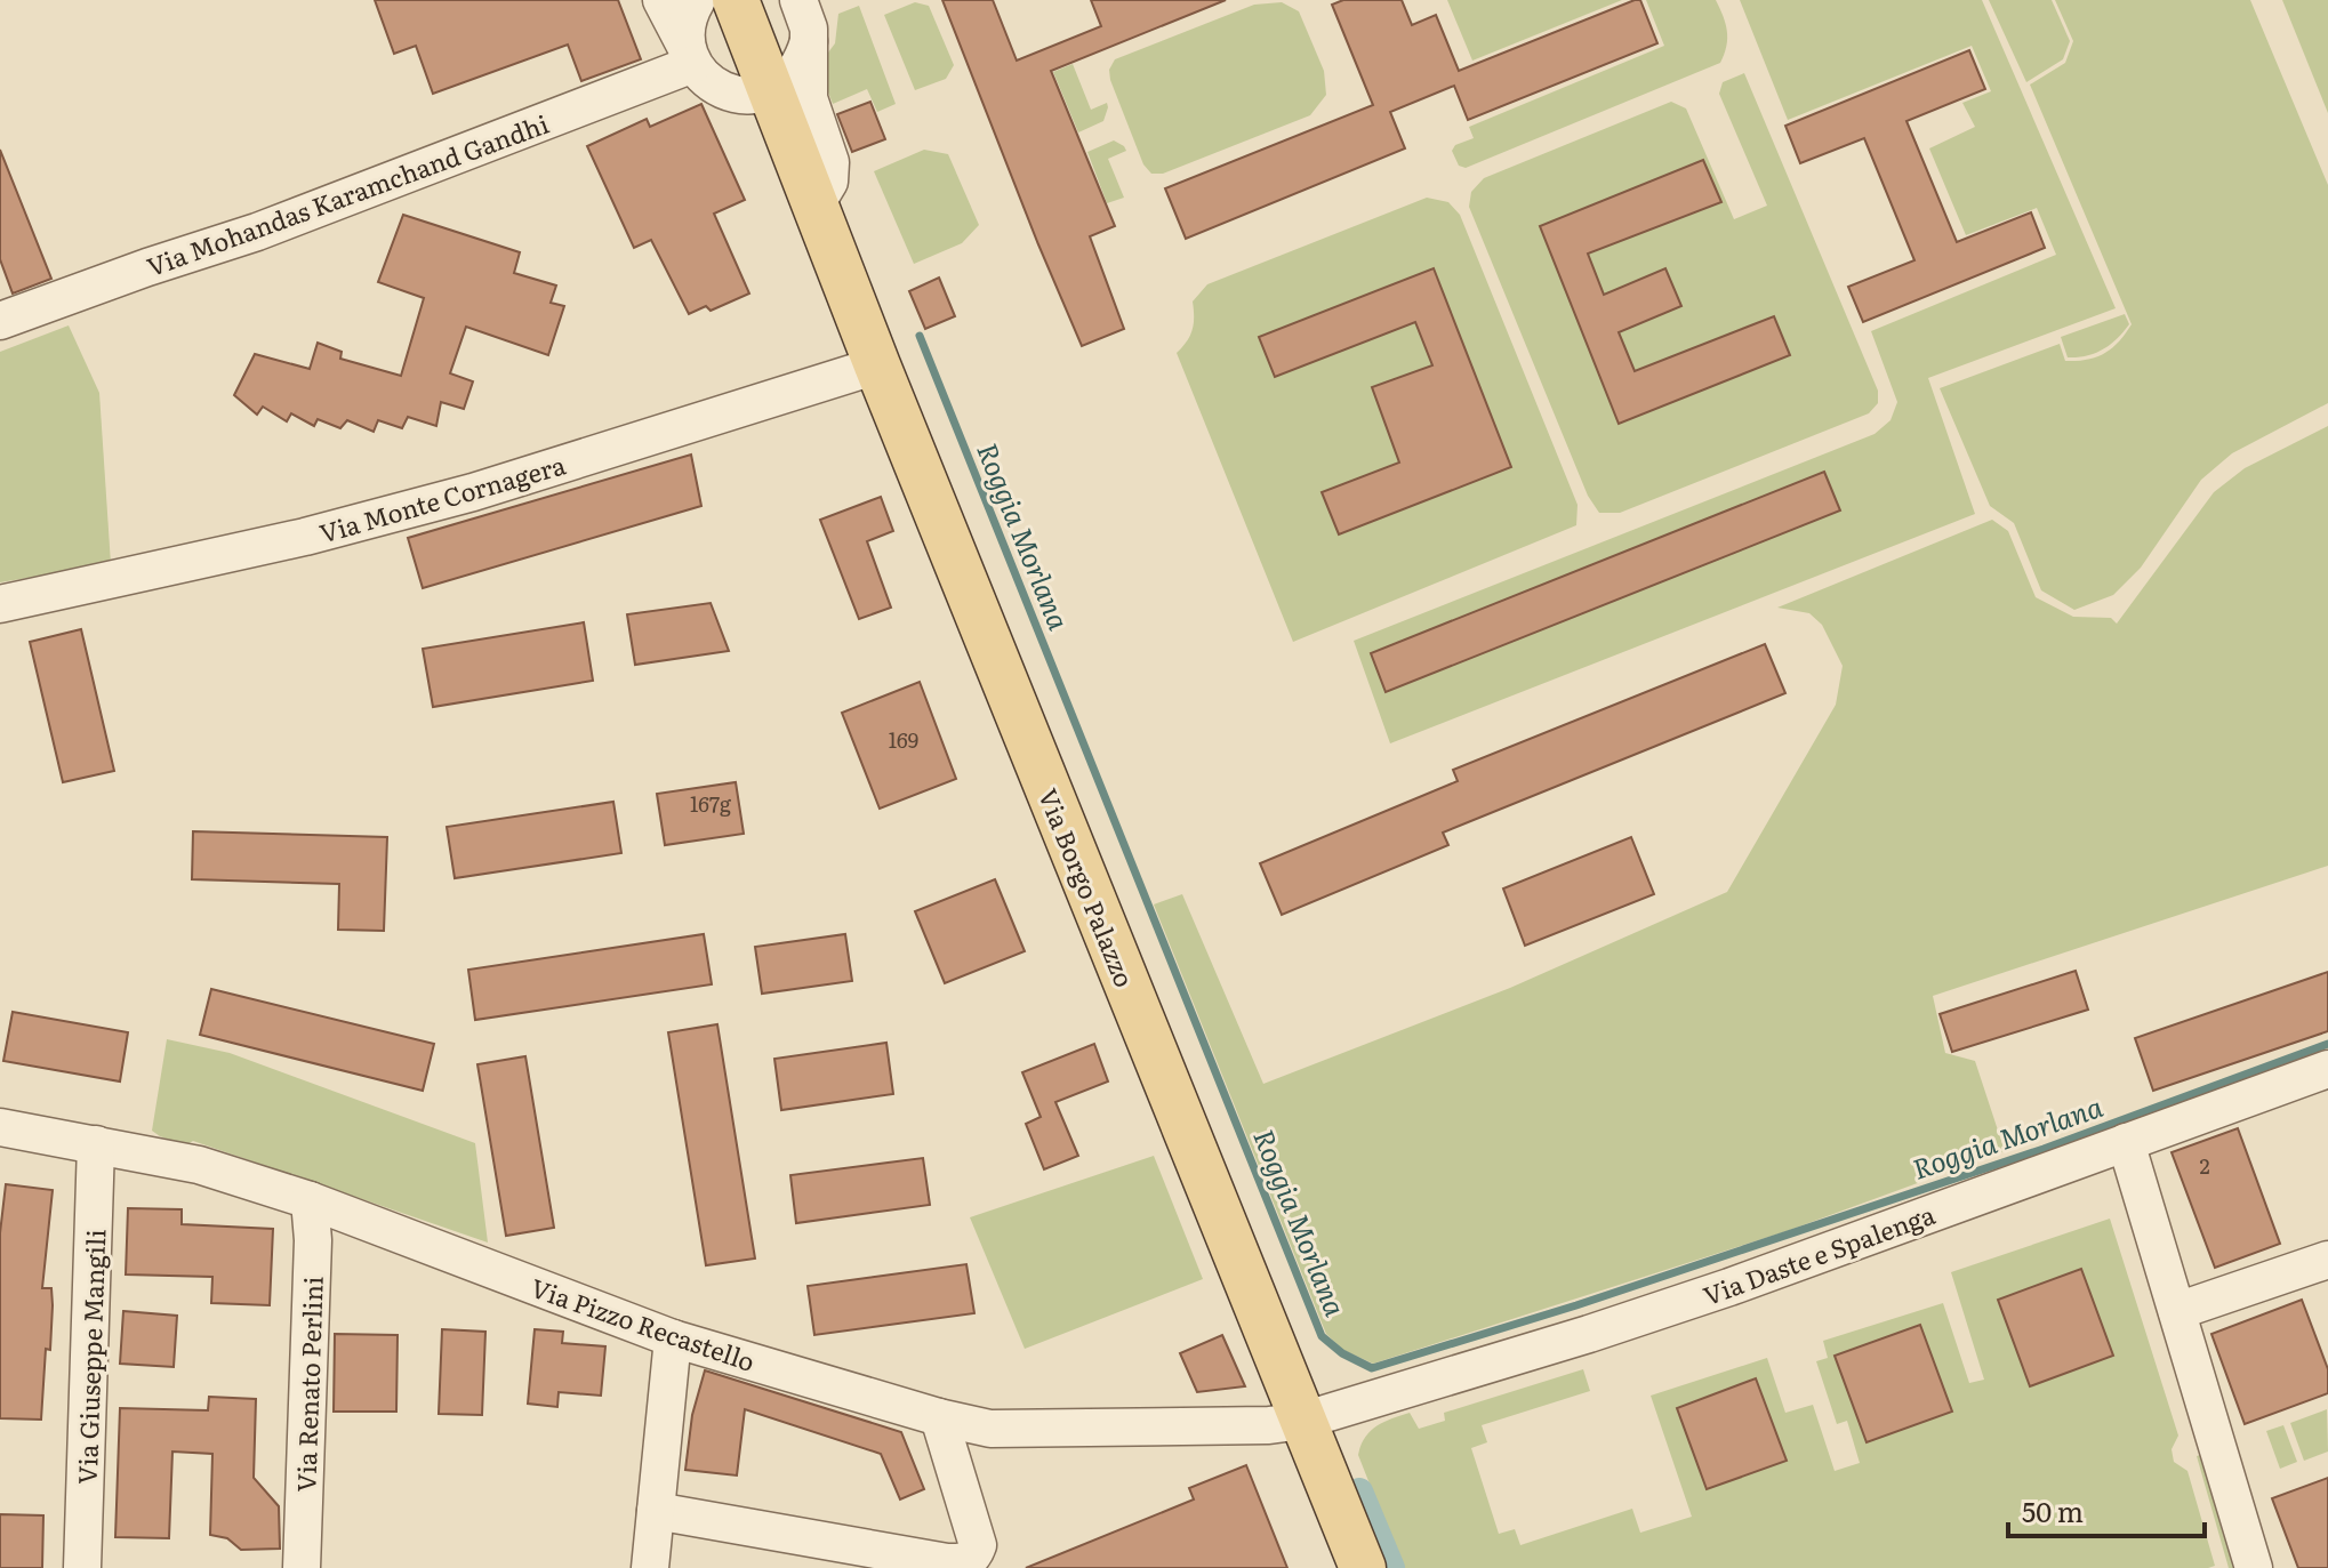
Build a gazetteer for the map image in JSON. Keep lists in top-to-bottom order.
{
  "streets": {
    "main road": ["Via Borgo Palazzo"],
    "street": [
      "Via Mohandas Karamchand Gandhi",
      "Via Monte Cornagera",
      "Via Daste e Spalenga",
      "Via Pizzo Recastello",
      "Via Giuseppe Mangili",
      "Via Renato Perlini"
    ]
  },
  "crossings": [
    ["Via Monte Cornagera", "Via Borgo Palazzo"],
    ["Via Borgo Palazzo", "Via Daste e Spalenga"],
    ["Via Borgo Palazzo", "Via Pizzo Recastello"],
    ["Via Daste e Spalenga", "Via Pizzo Recastello"],
    ["Via Pizzo Recastello", "Via Giuseppe Mangili"],
    ["Via Pizzo Recastello", "Via Renato Perlini"]
  ],
  "water": ["Roggia Morlana"],
  "house_numbers": ["169", "167g", "2"],
  "scale_bar": "50 m"
}
